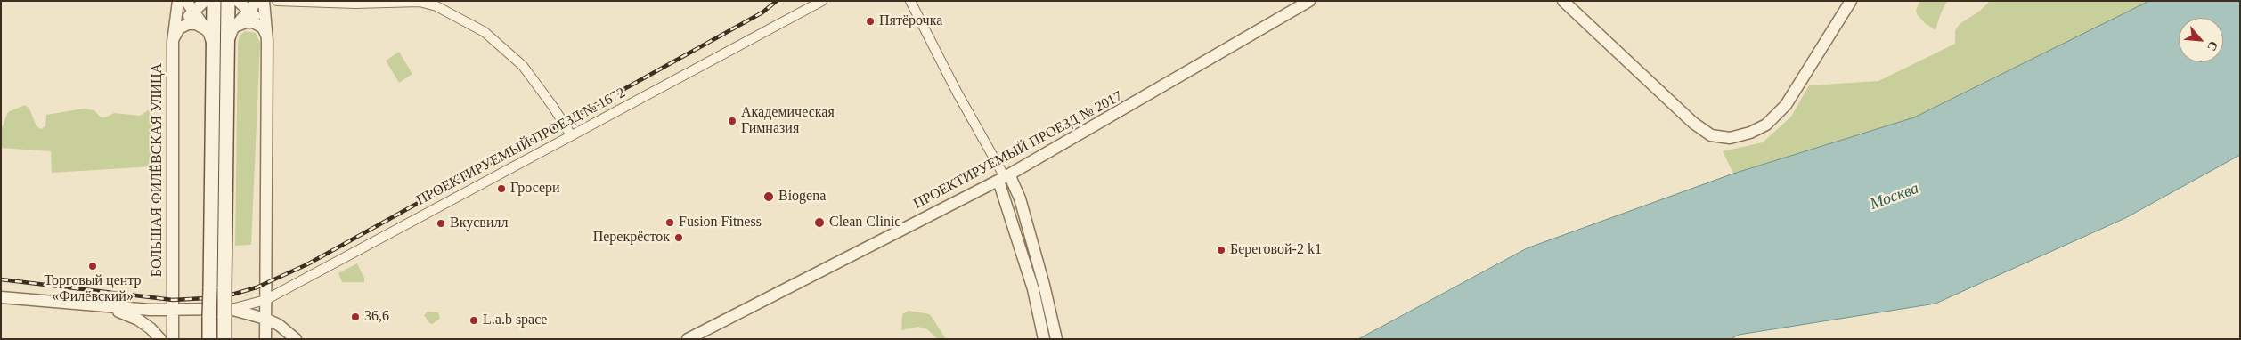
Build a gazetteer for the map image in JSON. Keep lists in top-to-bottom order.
{
  "streets": {
    "street": ["ПРОЕКТИРУЕМЫЙ ПРОЕЗД № 1672", "ПРОЕКТИРУЕМЫЙ ПРОЕЗД № 2017", "БОЛЬШАЯ ФИЛЁВСКАЯ УЛИЦА"]
  },
  "water": ["Москва"],
  "places": [
    "Пятёрочка",
    "Академическая Гимназия",
    "Гросери",
    "Biogena",
    "Fusion Fitness",
    "Clean Clinic",
    "Вкусвилл",
    "Перекрёсток",
    "Береговой-2 k1",
    "Торговый центр «Филёвский»",
    "36,6",
    "L.a.b space"
  ],
  "north": "bottom right"
}
